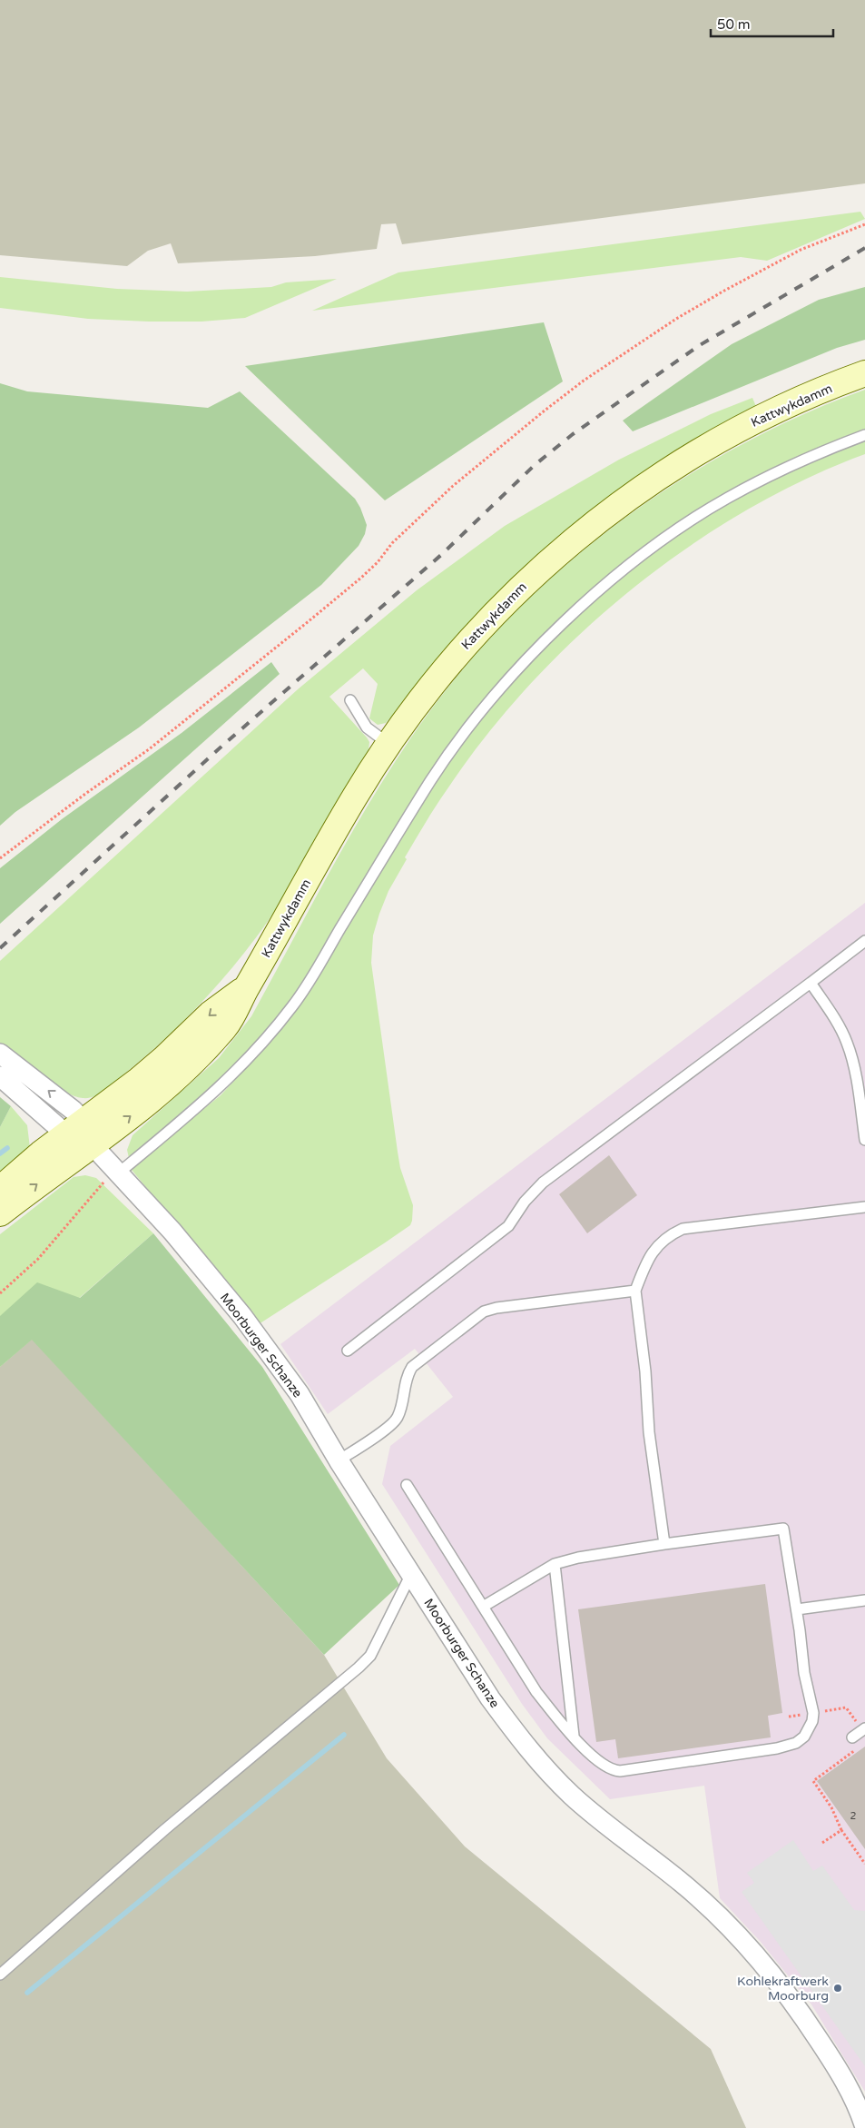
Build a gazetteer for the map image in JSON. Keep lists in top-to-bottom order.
{
  "streets": {
    "main road": ["Kattwykdamm"],
    "street": ["Moorburger Schanze"]
  },
  "crossings": [
    ["Kattwykdamm", "Moorburger Schanze"]
  ],
  "places": ["Kohlekraftwerk Moorburg"],
  "house_numbers": ["2"],
  "scale_bar": "50 m"
}
